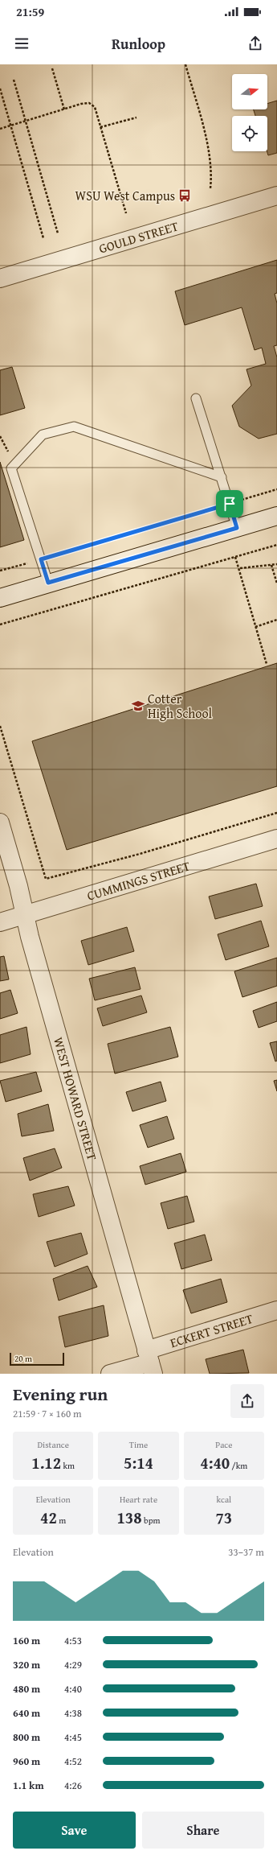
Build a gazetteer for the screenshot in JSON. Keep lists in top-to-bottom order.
{
  "streets": {
    "street": [
      "GOULD STREET",
      "CUMMINGS STREET",
      "WEST HOWARD STREET",
      "ECKERT STREET"
    ]
  },
  "crossings": [
    ["CUMMINGS STREET", "WEST HOWARD STREET"],
    ["WEST HOWARD STREET", "ECKERT STREET"]
  ],
  "places": {
    "bus stop": ["WSU West Campus"],
    "school or university": ["Cotter High School"]
  },
  "scale_bar": "20 m",
  "north": "right",
  "page": {
    "status": "21:59",
    "header": "Runloop",
    "scale": "20 m",
    "heading": ["Evening run", "21:59 · 7 × 160 m"],
    "stats": [
      ["Distance", "1.12 km"],
      ["Time", "5:14"],
      ["Pace", "4:40 /km"],
      ["Elevation", "42 m"],
      ["Heart rate", "138 bpm"],
      ["kcal", "73"]
    ],
    "chart": ["Elevation", "33–37 m"],
    "list": [
      {
        "name": "160 m",
        "note": "4:53"
      },
      {
        "name": "320 m",
        "note": "4:29"
      },
      {
        "name": "480 m",
        "note": "4:40"
      },
      {
        "name": "640 m",
        "note": "4:38"
      },
      {
        "name": "800 m",
        "note": "4:45"
      },
      {
        "name": "960 m",
        "note": "4:52"
      },
      {
        "name": "1.1 km",
        "note": "4:26"
      }
    ],
    "buttons": ["Save", "Share"]
  }
}
